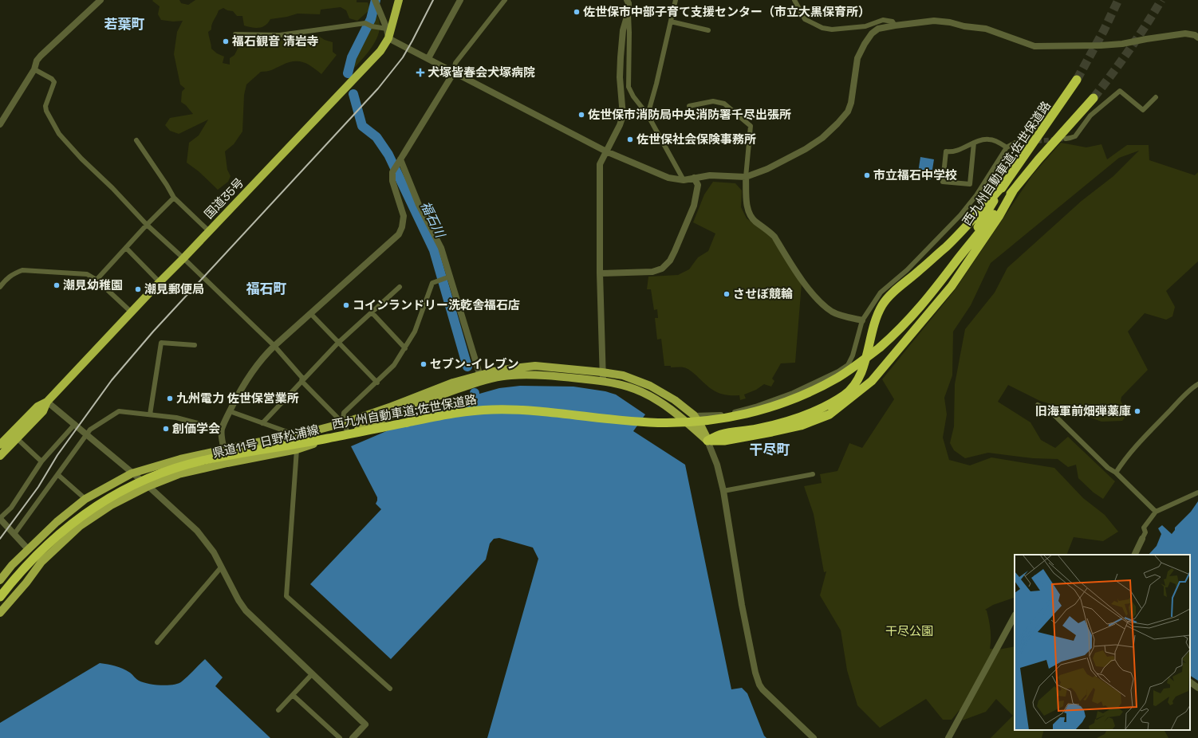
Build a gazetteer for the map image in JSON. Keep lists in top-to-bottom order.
{
  "streets": {
    "highway": ["西九州自動車道;佐世保道路", "国道35号"],
    "main road": ["県道11号 日野松浦線"]
  },
  "districts": ["若葉町", "福石町", "干尽町"],
  "water": ["福石川"],
  "parks": ["干尽公園"],
  "places": {
    "other": [
      "佐世保市中部子育て支援センター（市立大黒保育所）",
      "福石観音 清岩寺",
      "佐世保市消防局中央消防署千尽出張所",
      "佐世保社会保険事務所",
      "市立福石中学校",
      "潮見幼稚園",
      "潮見郵便局",
      "させぼ競輪",
      "コインランドリー洗乾舎福石店",
      "セブン-イレブン",
      "九州電力 佐世保営業所",
      "旧海軍前畑弾薬庫",
      "創価学会"
    ],
    "health": ["犬塚皆春会犬塚病院"]
  }
}
